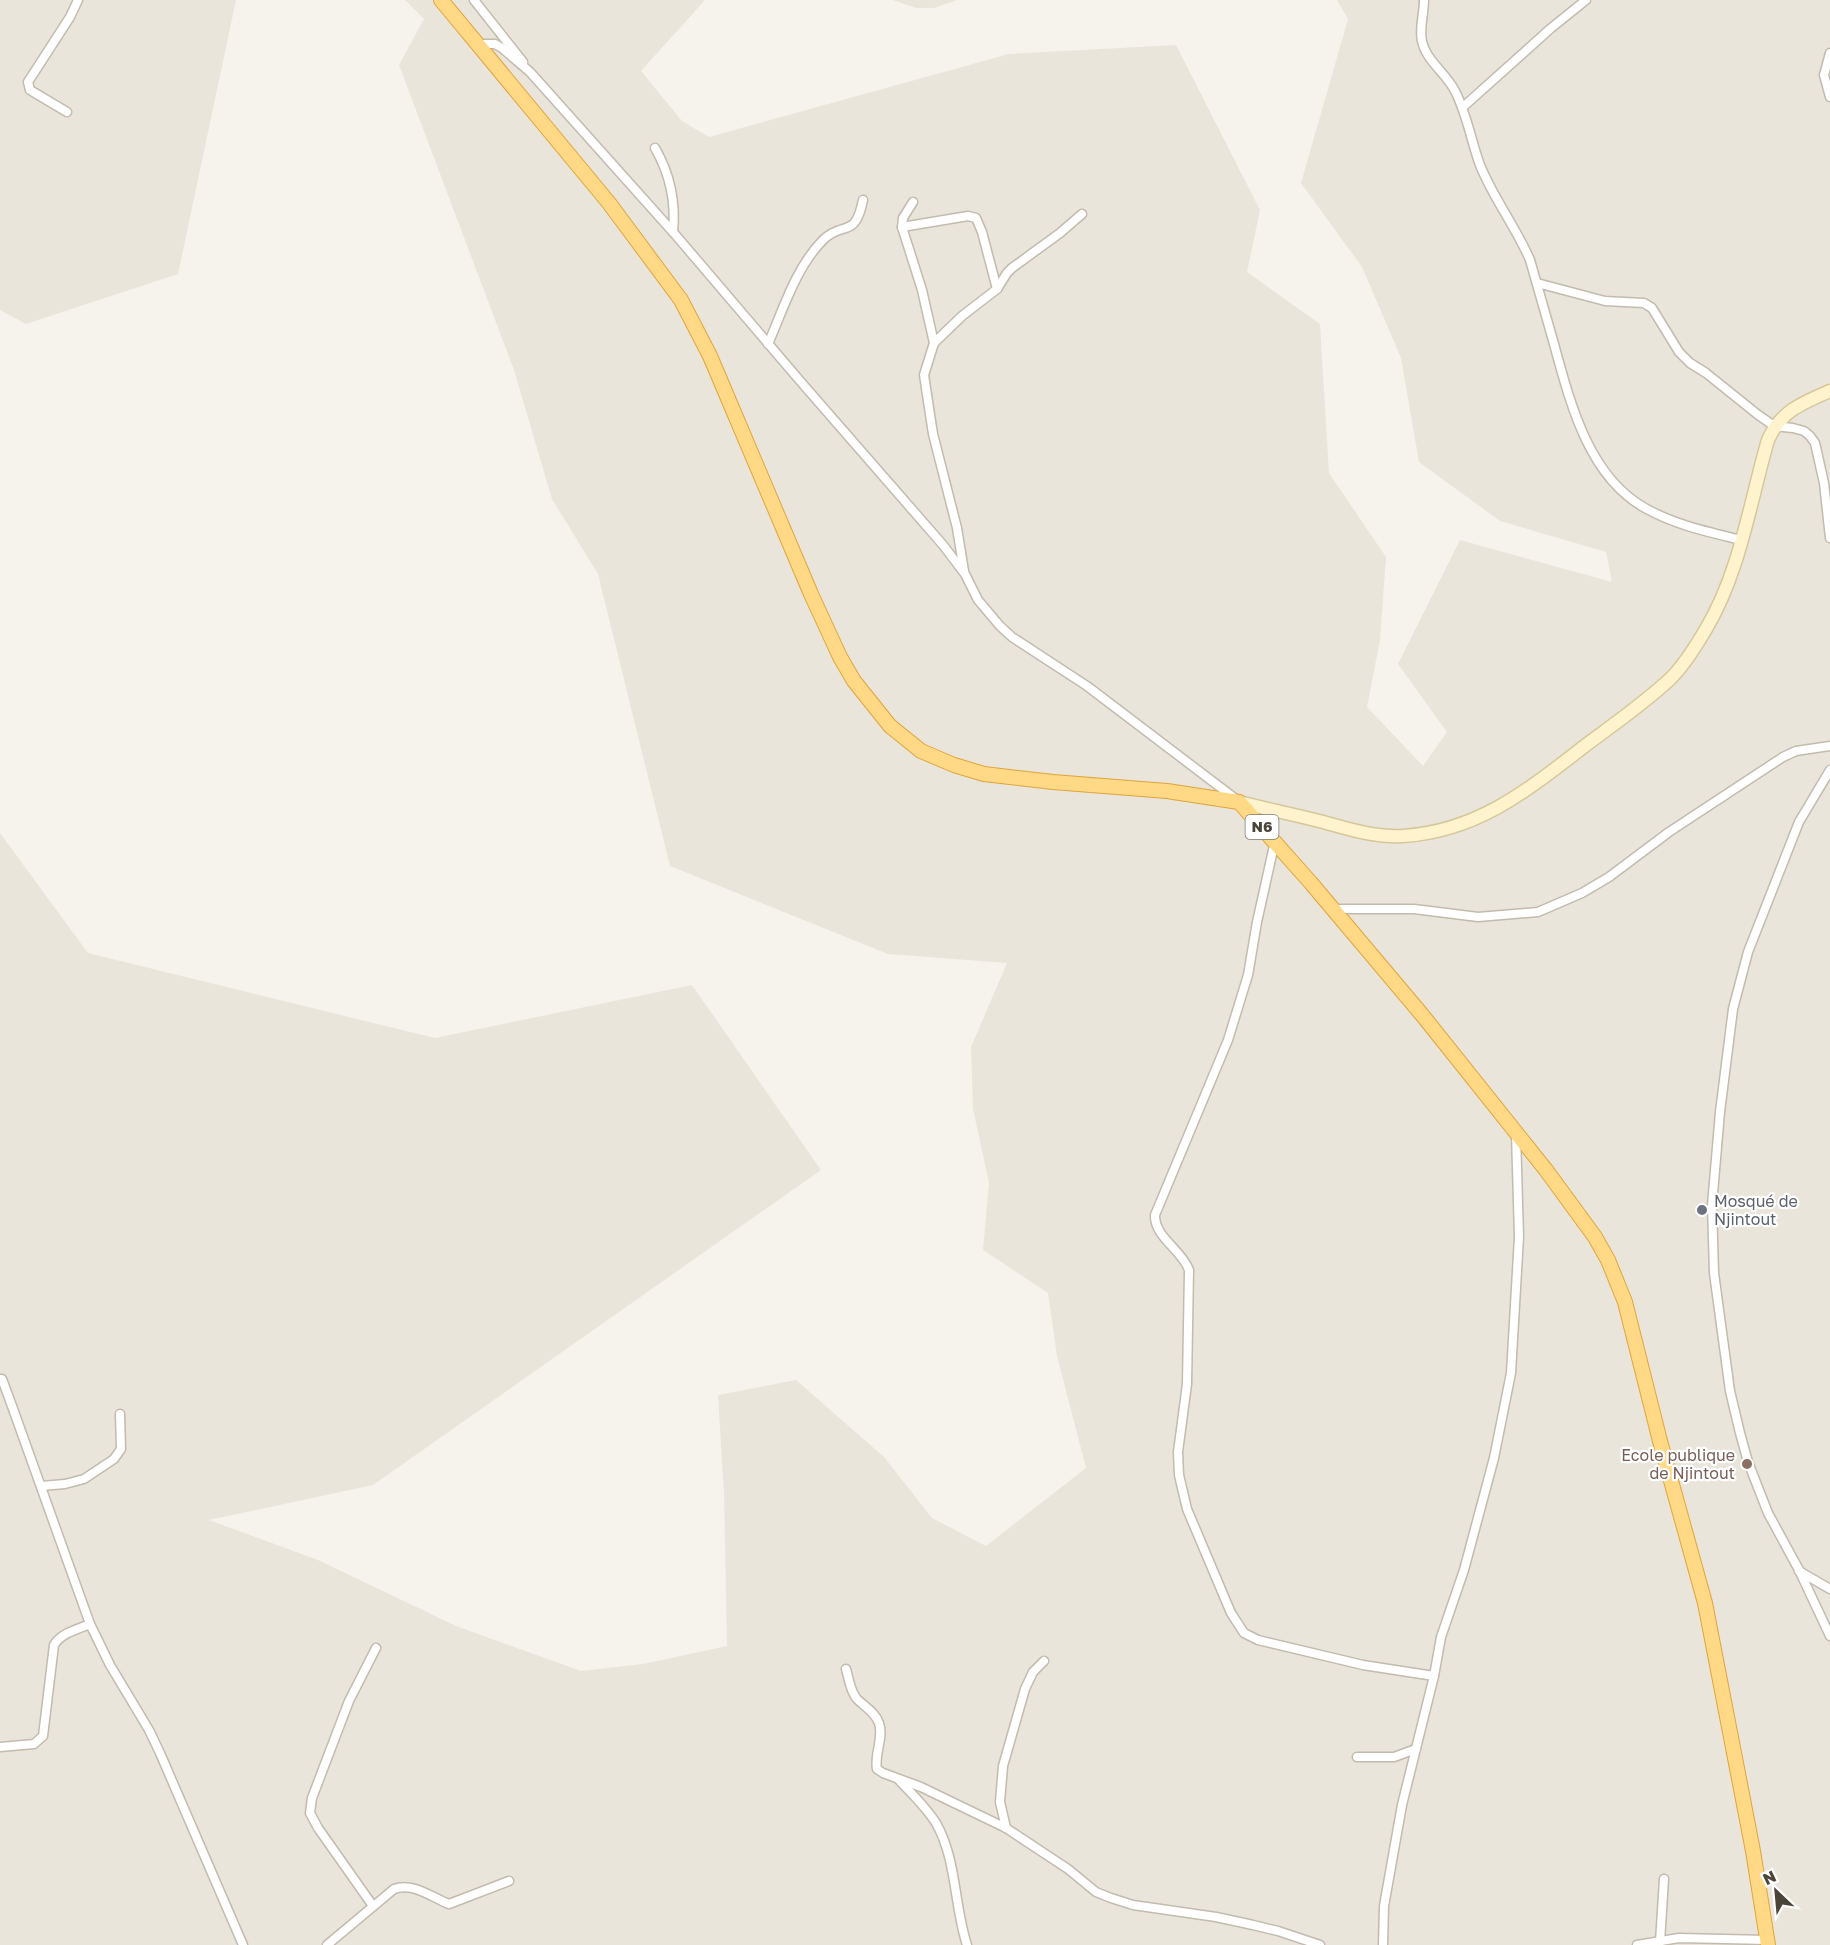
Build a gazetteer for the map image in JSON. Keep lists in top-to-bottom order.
{
  "streets": {
    "highway": ["N6"]
  },
  "places": ["Mosqué de Njintout", "Ecole publique de Njintout"],
  "north": "top left"
}
